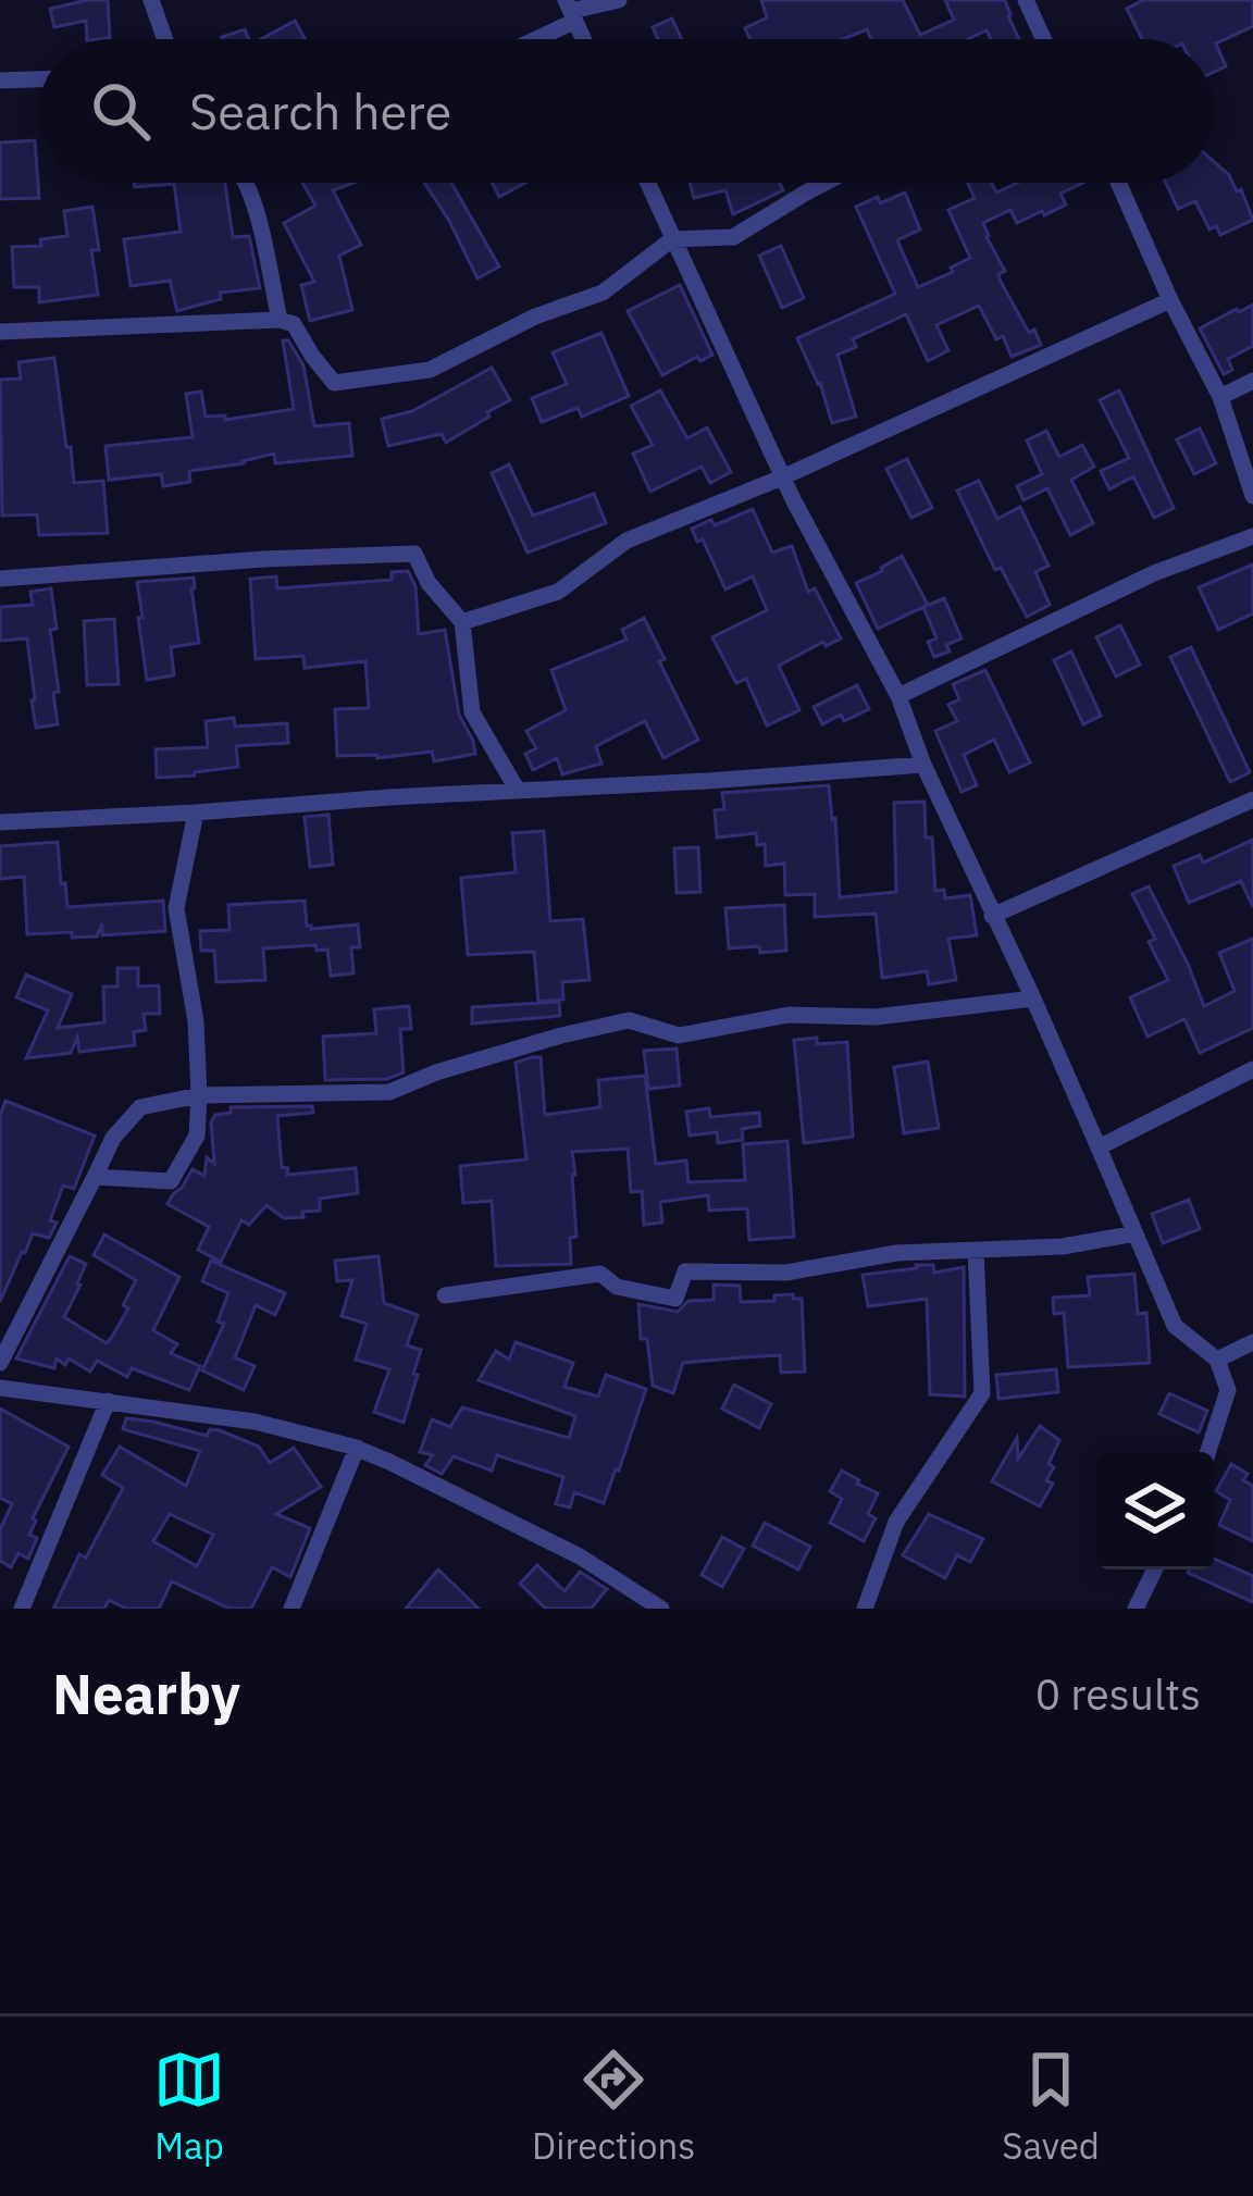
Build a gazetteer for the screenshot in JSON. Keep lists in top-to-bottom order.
{
  "page": {
    "search": "Search here",
    "heading": ["Nearby", "0 results"],
    "nav": ["Map", "Directions", "Saved"]
  }
}
